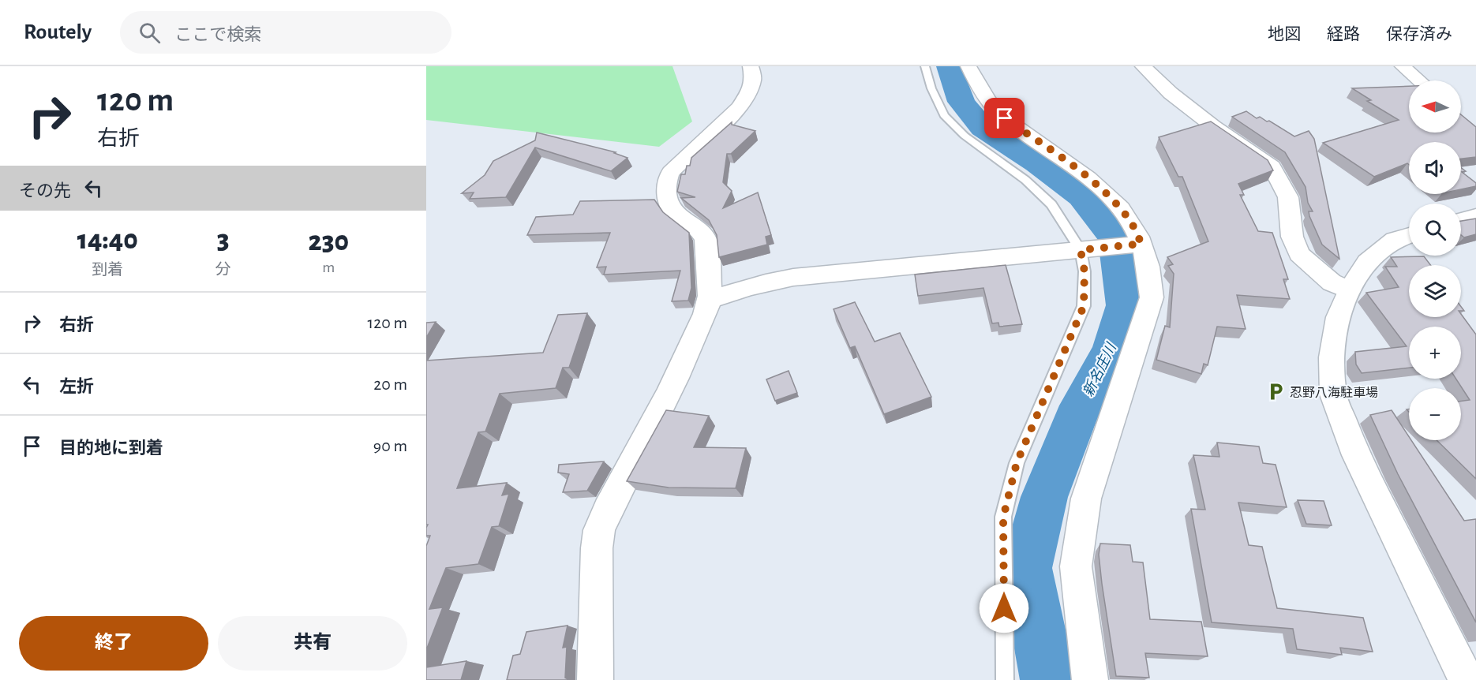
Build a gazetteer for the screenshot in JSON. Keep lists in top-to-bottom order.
{
  "water": ["新名庄川"],
  "places": {
    "parking": ["忍野八海駐車場"]
  },
  "north": "left",
  "page": {
    "header": "Routely",
    "search": "ここで検索",
    "nav": ["地図", "経路", "保存済み"],
    "turn": ["120 m", "右折"],
    "map_buttons": ["+", "−"],
    "then": "その先",
    "eta": [
      "14:40",
      "到着",
      "3",
      "分",
      "230",
      "m"
    ],
    "list": [
      {
        "name": "右折",
        "value": "120 m"
      },
      {
        "name": "左折",
        "value": "20 m"
      },
      {
        "name": "目的地に到着",
        "value": "90 m"
      }
    ],
    "buttons": ["終了", "共有"]
  }
}
